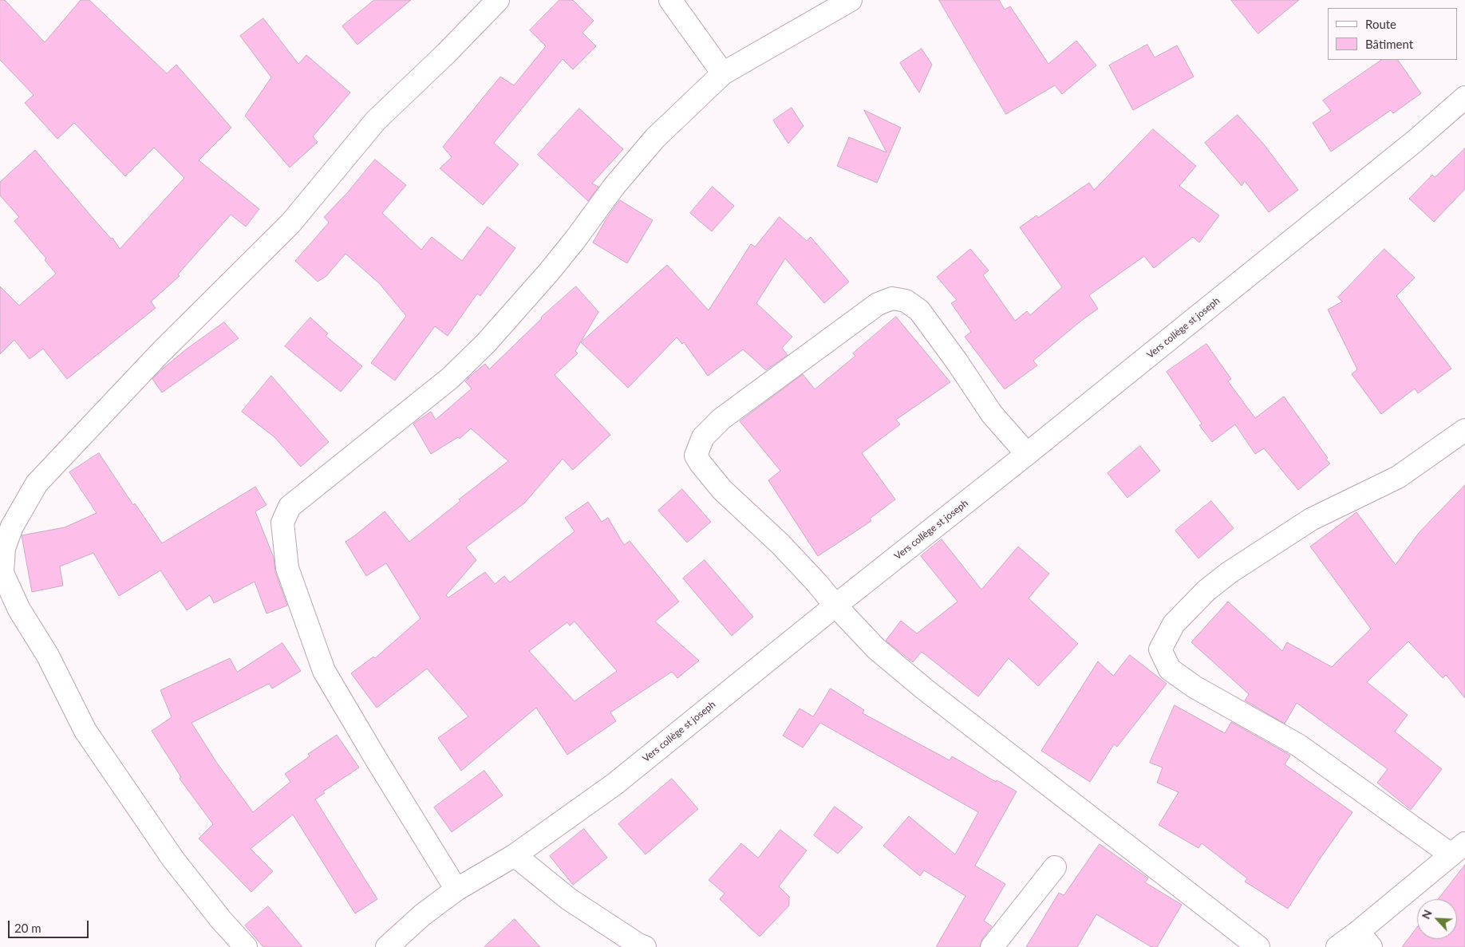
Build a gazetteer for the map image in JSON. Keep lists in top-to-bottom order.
{
  "streets": {
    "street": ["Vers collège st joseph"]
  },
  "legend": ["Route", "Bâtiment"],
  "scale_bar": "20 m",
  "north": "top left"
}
